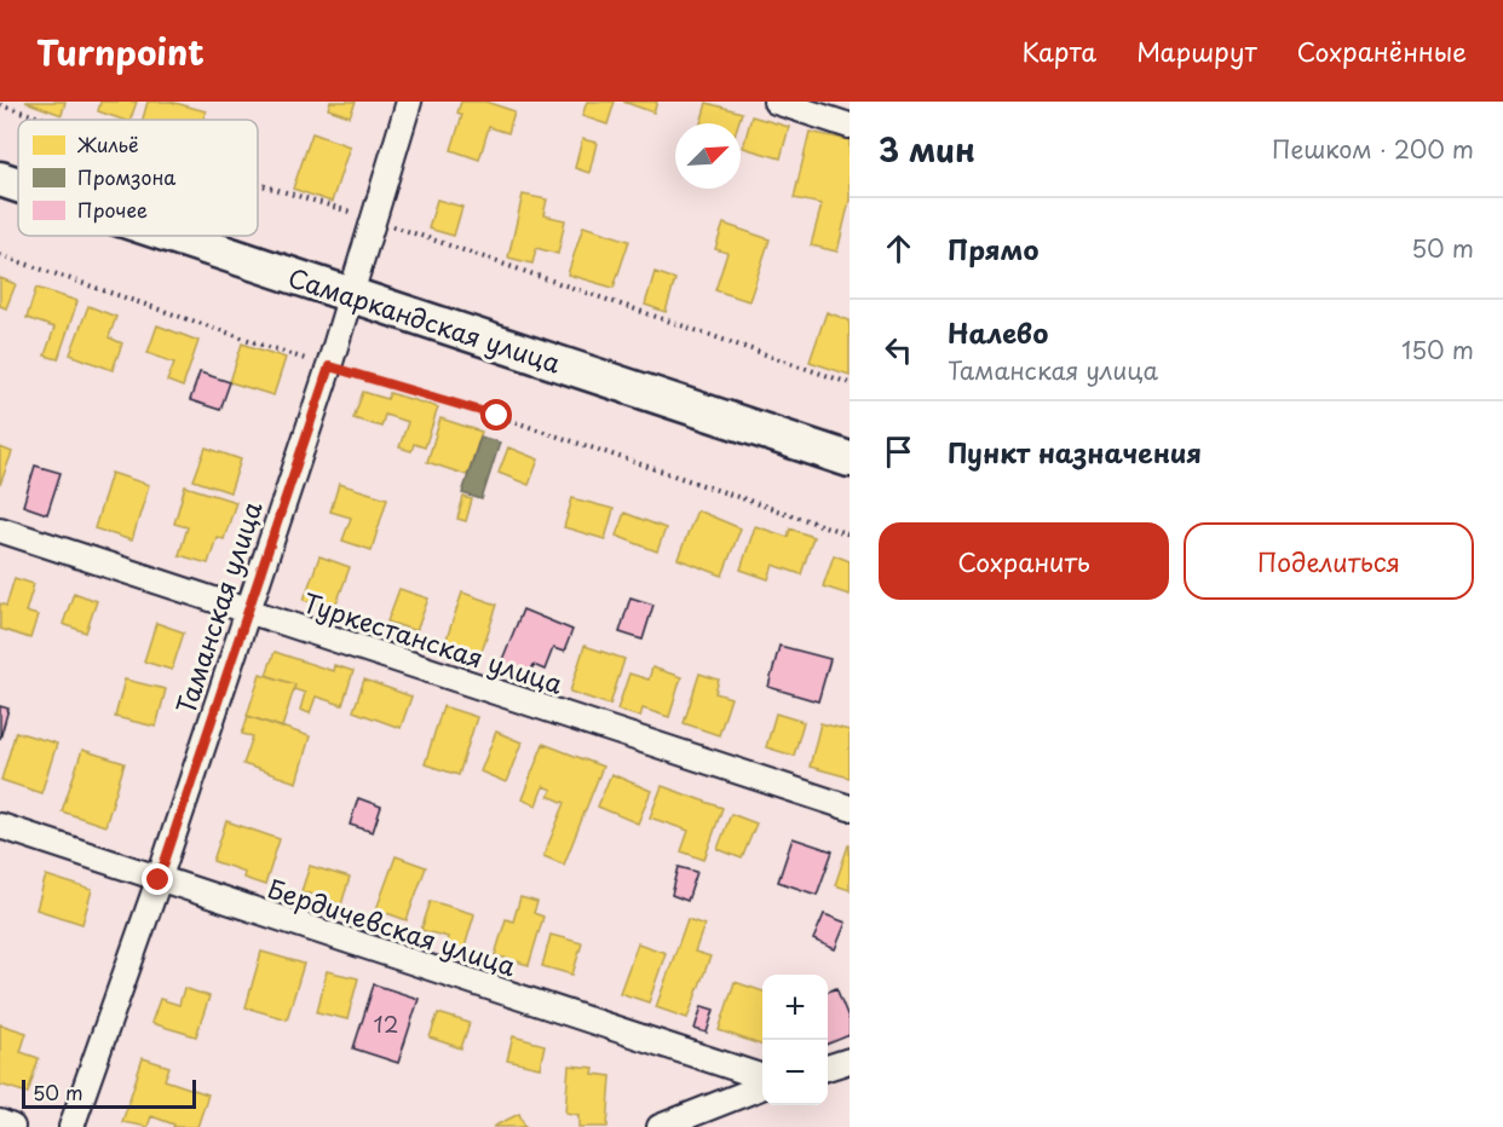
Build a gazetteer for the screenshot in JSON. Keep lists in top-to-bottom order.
{
  "streets": {
    "street": [
      "Самаркандская улица",
      "Таманская улица",
      "Туркестанская улица",
      "Бердичевская улица"
    ]
  },
  "crossings": [
    ["Самаркандская улица", "Таманская улица"],
    ["Таманская улица", "Туркестанская улица"],
    ["Таманская улица", "Бердичевская улица"]
  ],
  "house_numbers": ["12"],
  "legend": ["Жильё", "Промзона", "Прочее"],
  "scale_bar": "50 m",
  "north": "top right",
  "page": {
    "header": "Turnpoint",
    "nav": ["Карта", "Маршрут", "Сохранённые"],
    "heading": ["3 мин", "Пешком · 200 m"],
    "list": [
      ["Прямо", "50 m"],
      ["Налево", "Таманская улица", "150 m"],
      "Пункт назначения"
    ],
    "buttons": ["Сохранить", "Поделиться"],
    "map_buttons": ["+", "−"],
    "scale": "50 m"
  }
}
